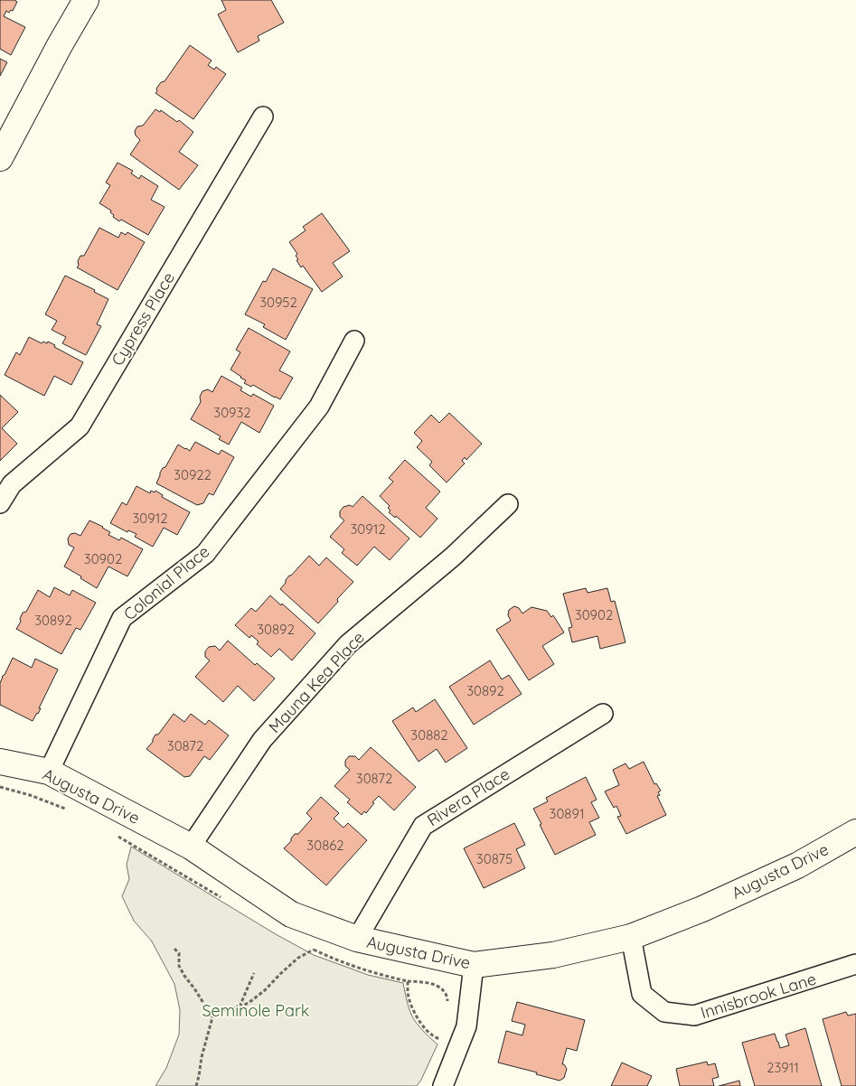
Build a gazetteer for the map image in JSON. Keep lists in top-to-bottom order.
{
  "streets": {
    "street": [
      "Cypress Place",
      "Colonial Place",
      "Mauna Kea Place",
      "Augusta Drive",
      "Rivera Place",
      "Innisbrook Lane"
    ]
  },
  "crossings": [
    ["Colonial Place", "Augusta Drive"],
    ["Mauna Kea Place", "Augusta Drive"],
    ["Augusta Drive", "Rivera Place"],
    ["Augusta Drive", "Innisbrook Lane"]
  ],
  "parks": ["Seminole Park"],
  "house_numbers": [
    "30952",
    "30932",
    "30922",
    "30912",
    "30912",
    "30902",
    "30902",
    "30892",
    "30892",
    "30892",
    "30882",
    "30872",
    "30872",
    "30891",
    "30862",
    "30875",
    "23911"
  ]
}
